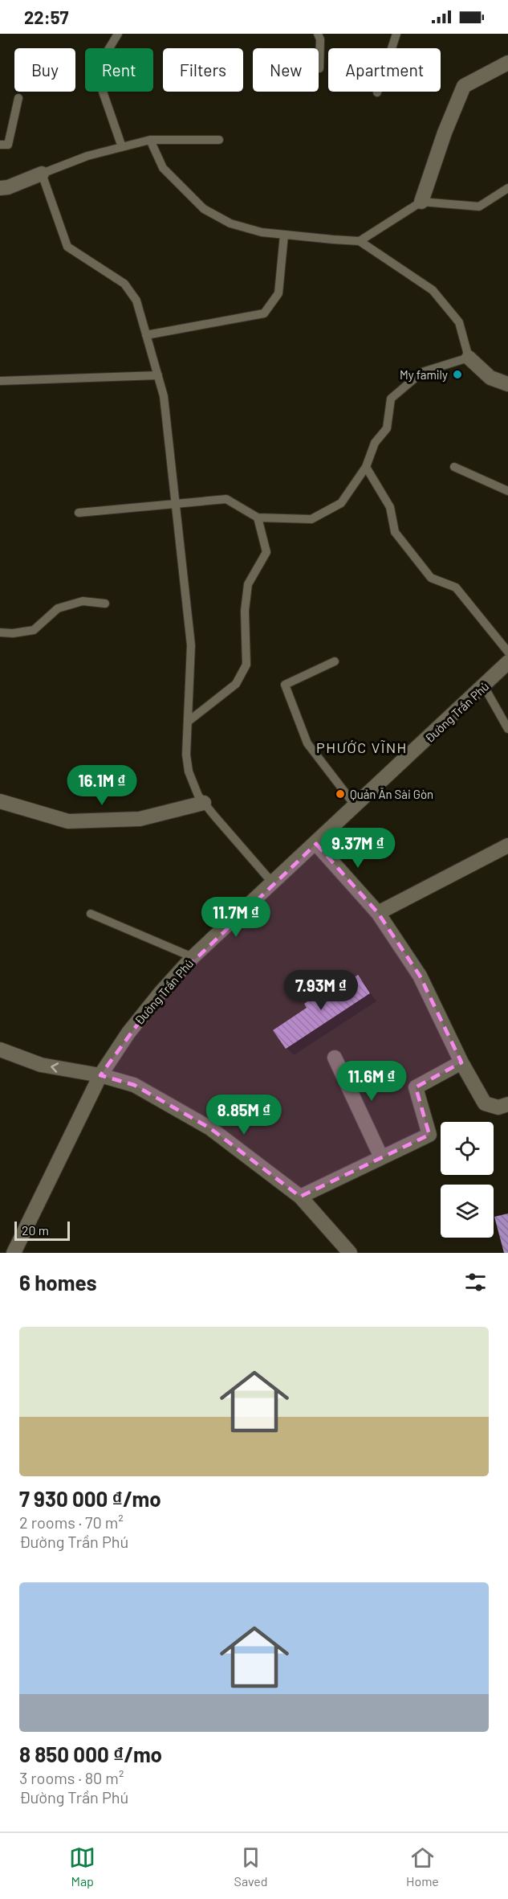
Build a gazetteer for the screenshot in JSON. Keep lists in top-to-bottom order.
{
  "streets": {
    "street": ["Đường Trần Phú"]
  },
  "districts": ["PHƯỚC VĨNH"],
  "places": ["My family", "Quán Ăn Sài Gòn"],
  "scale_bar": "20 m",
  "page": {
    "status": "22:57",
    "chip": [
      "Buy",
      "Rent",
      "Filters",
      "New",
      "Apartment"
    ],
    "price": [
      "16.1M ₫",
      "9.37M ₫",
      "11.7M ₫",
      "7.93M ₫",
      "11.6M ₫",
      "8.85M ₫"
    ],
    "scale": "20 m",
    "heading": "6 homes",
    "list": [
      {
        "name": "7 930 000 ₫/mo",
        "note": "2 rooms · 70 m² · Đường Trần Phú"
      },
      {
        "name": "8 850 000 ₫/mo",
        "note": "3 rooms · 80 m² · Đường Trần Phú"
      }
    ],
    "tabs": ["Map", "Saved", "Home"]
  }
}
